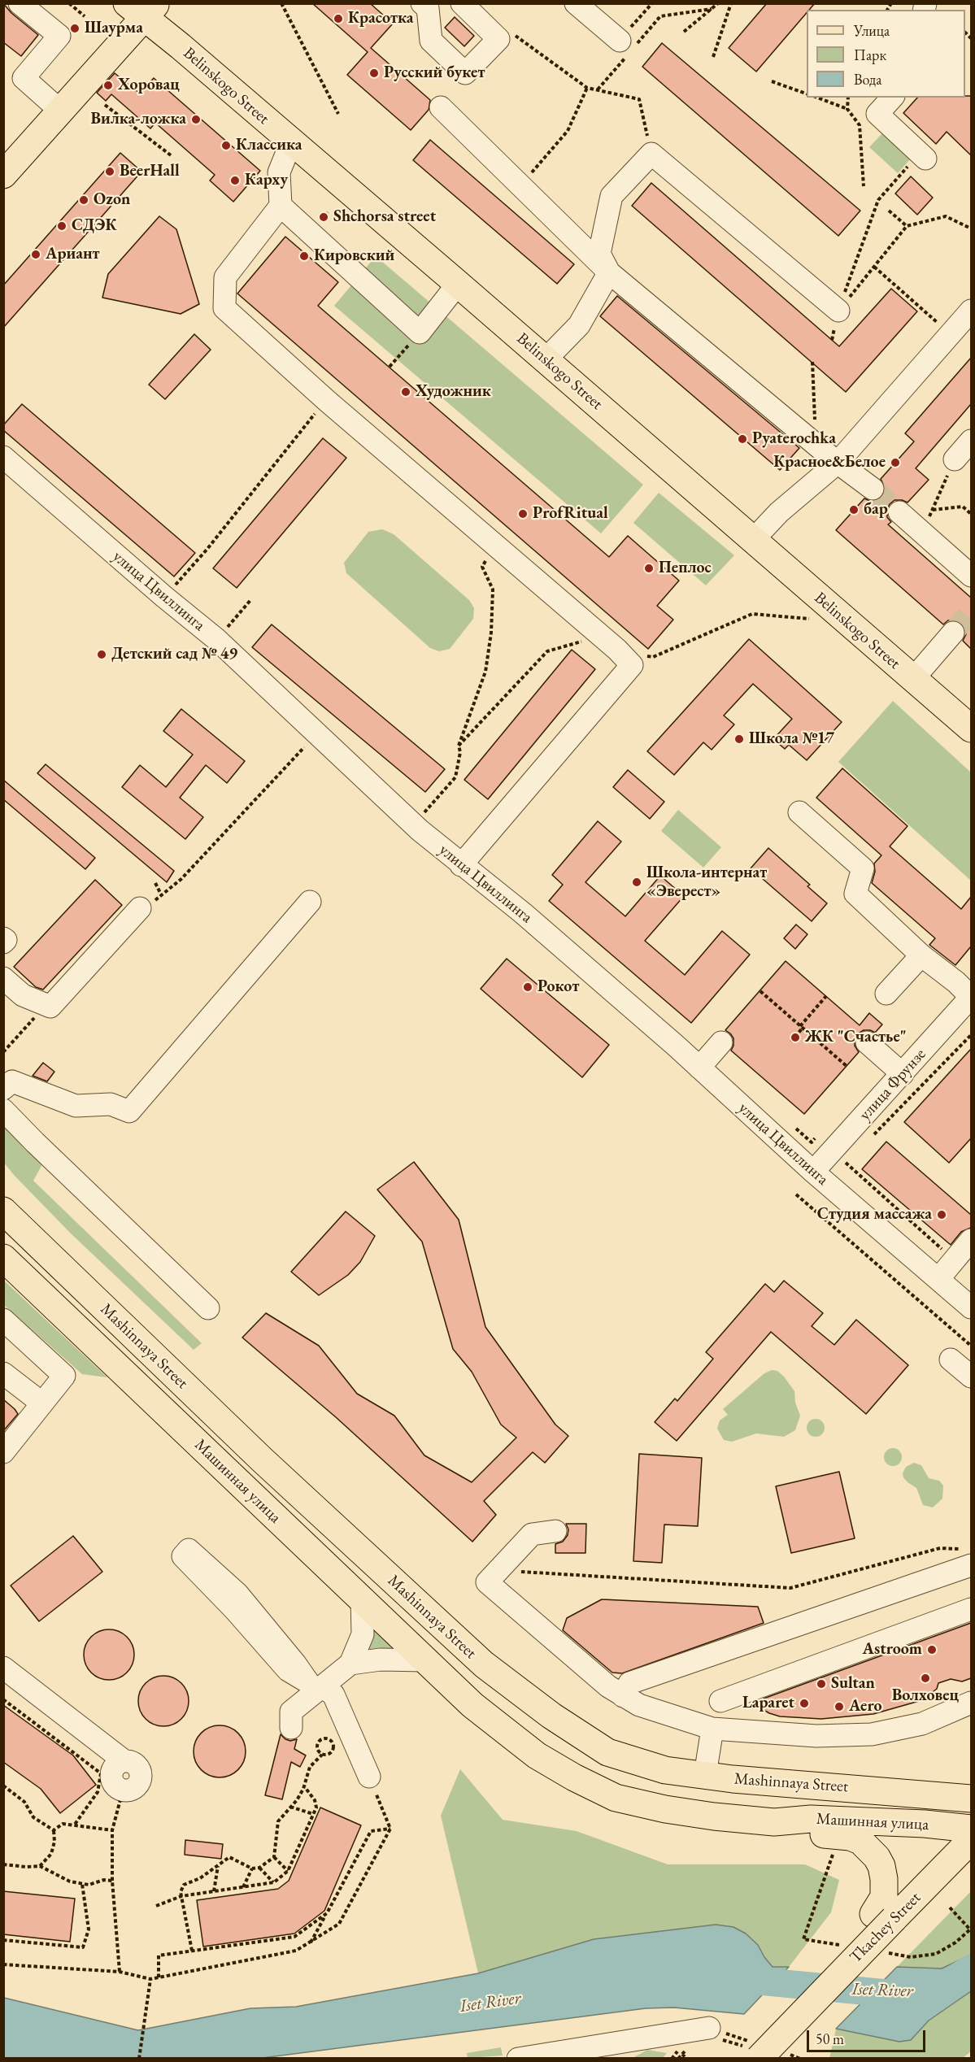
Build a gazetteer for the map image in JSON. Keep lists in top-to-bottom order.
{
  "streets": {
    "main road": [
      "Belinskogo Street",
      "Mashinnaya Street",
      "Машинная улица",
      "Tkachey Street"
    ],
    "street": ["улица Цвиллинга", "улица Фрунзе"]
  },
  "crossings": [
    ["улица Цвиллинга", "улица Фрунзе"]
  ],
  "water": ["Iset River"],
  "places": [
    "Красотка",
    "Шаурма",
    "Русский букет",
    "Хоровац",
    "Вилка-ложка",
    "Классика",
    "BeerHall",
    "Карху",
    "Ozon",
    "Shchorsa street",
    "СДЭК",
    "Ариант",
    "Кировский",
    "Художник",
    "Pyaterochka",
    "Красное&Белое",
    "бар",
    "ProfRitual",
    "Пеплос",
    "Детский сад № 49",
    "Школа №17",
    "Школа-интернат «Эверест»",
    "Рокот",
    "ЖК \"Счастье\"",
    "Студия массажа",
    "Astroom",
    "Волховец",
    "Sultan",
    "Laparet",
    "Aero"
  ],
  "legend": ["Улица", "Парк", "Вода"],
  "scale_bar": "50 m"
}
